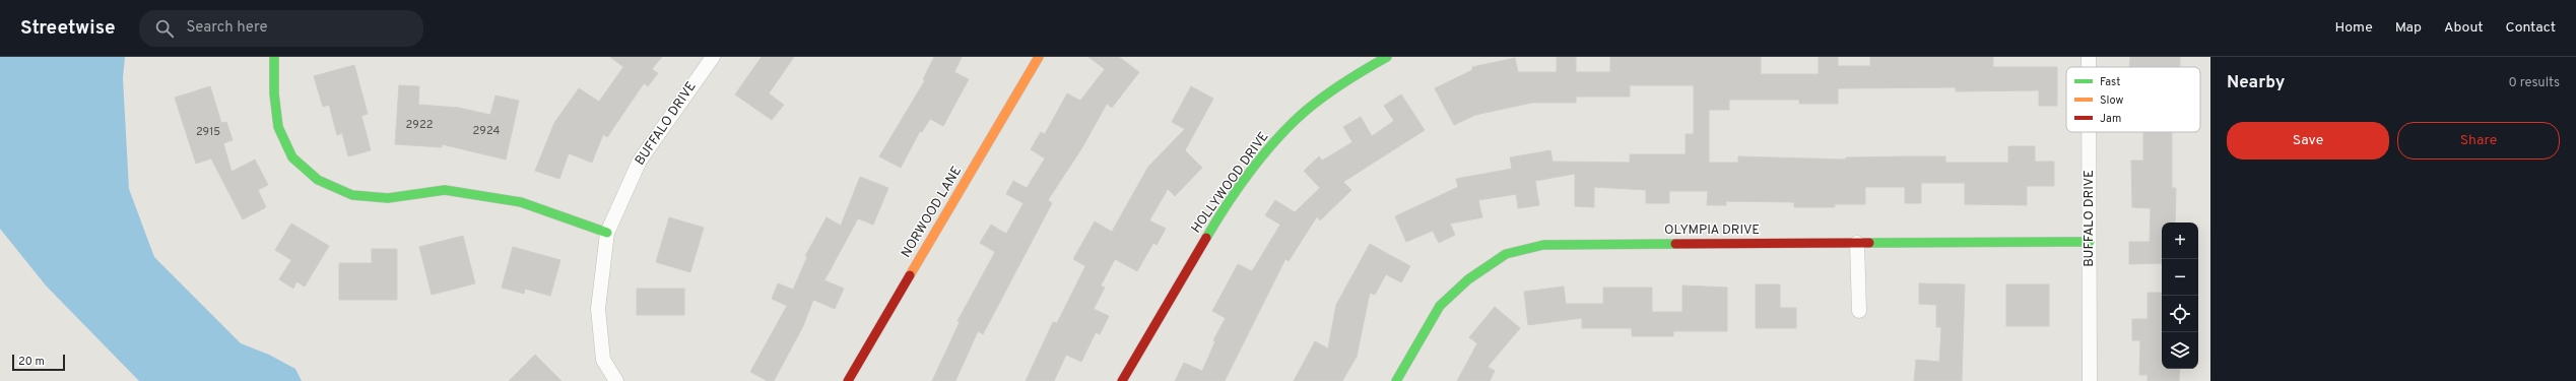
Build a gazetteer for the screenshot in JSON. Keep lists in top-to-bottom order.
{
  "streets": {
    "street": [
      "BUFFALO DRIVE",
      "HOLLYWOOD DRIVE",
      "NORWOOD LANE",
      "OLYMPIA DRIVE"
    ]
  },
  "crossings": [
    ["BUFFALO DRIVE", "OLYMPIA DRIVE"]
  ],
  "house_numbers": ["2922", "2924", "2915"],
  "legend": ["Fast", "Slow", "Jam"],
  "scale_bar": "20 m",
  "page": {
    "header": "Streetwise",
    "search": "Search here",
    "nav": [
      "Home",
      "Map",
      "About",
      "Contact"
    ],
    "heading": ["Nearby", "0 results"],
    "buttons": ["Save", "Share"],
    "map_buttons": ["+", "−"],
    "scale": "20 m"
  }
}
